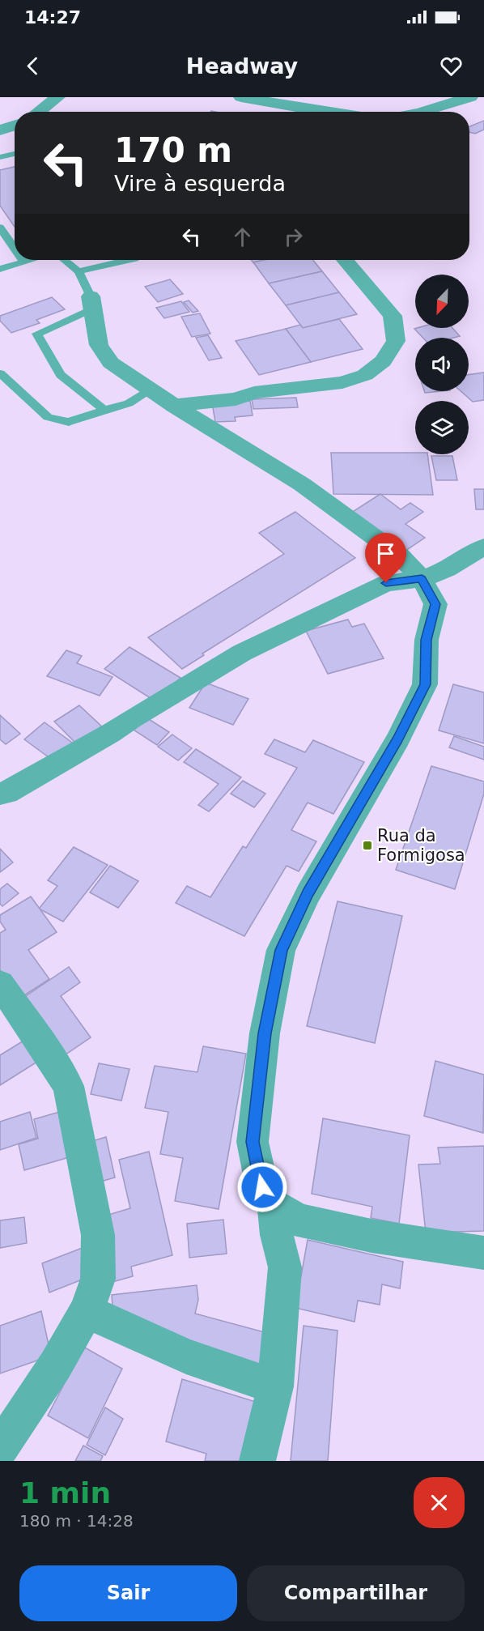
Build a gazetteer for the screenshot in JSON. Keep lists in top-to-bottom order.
{
  "places": {
    "transit": ["Rua da Formigosa"]
  },
  "north": "bottom left",
  "page": {
    "status": "14:27",
    "header": "Headway",
    "turn": ["170 m", "Vire à esquerda"],
    "heading": ["1 min", "180 m · 14:28"],
    "buttons": ["Sair", "Compartilhar"]
  }
}
